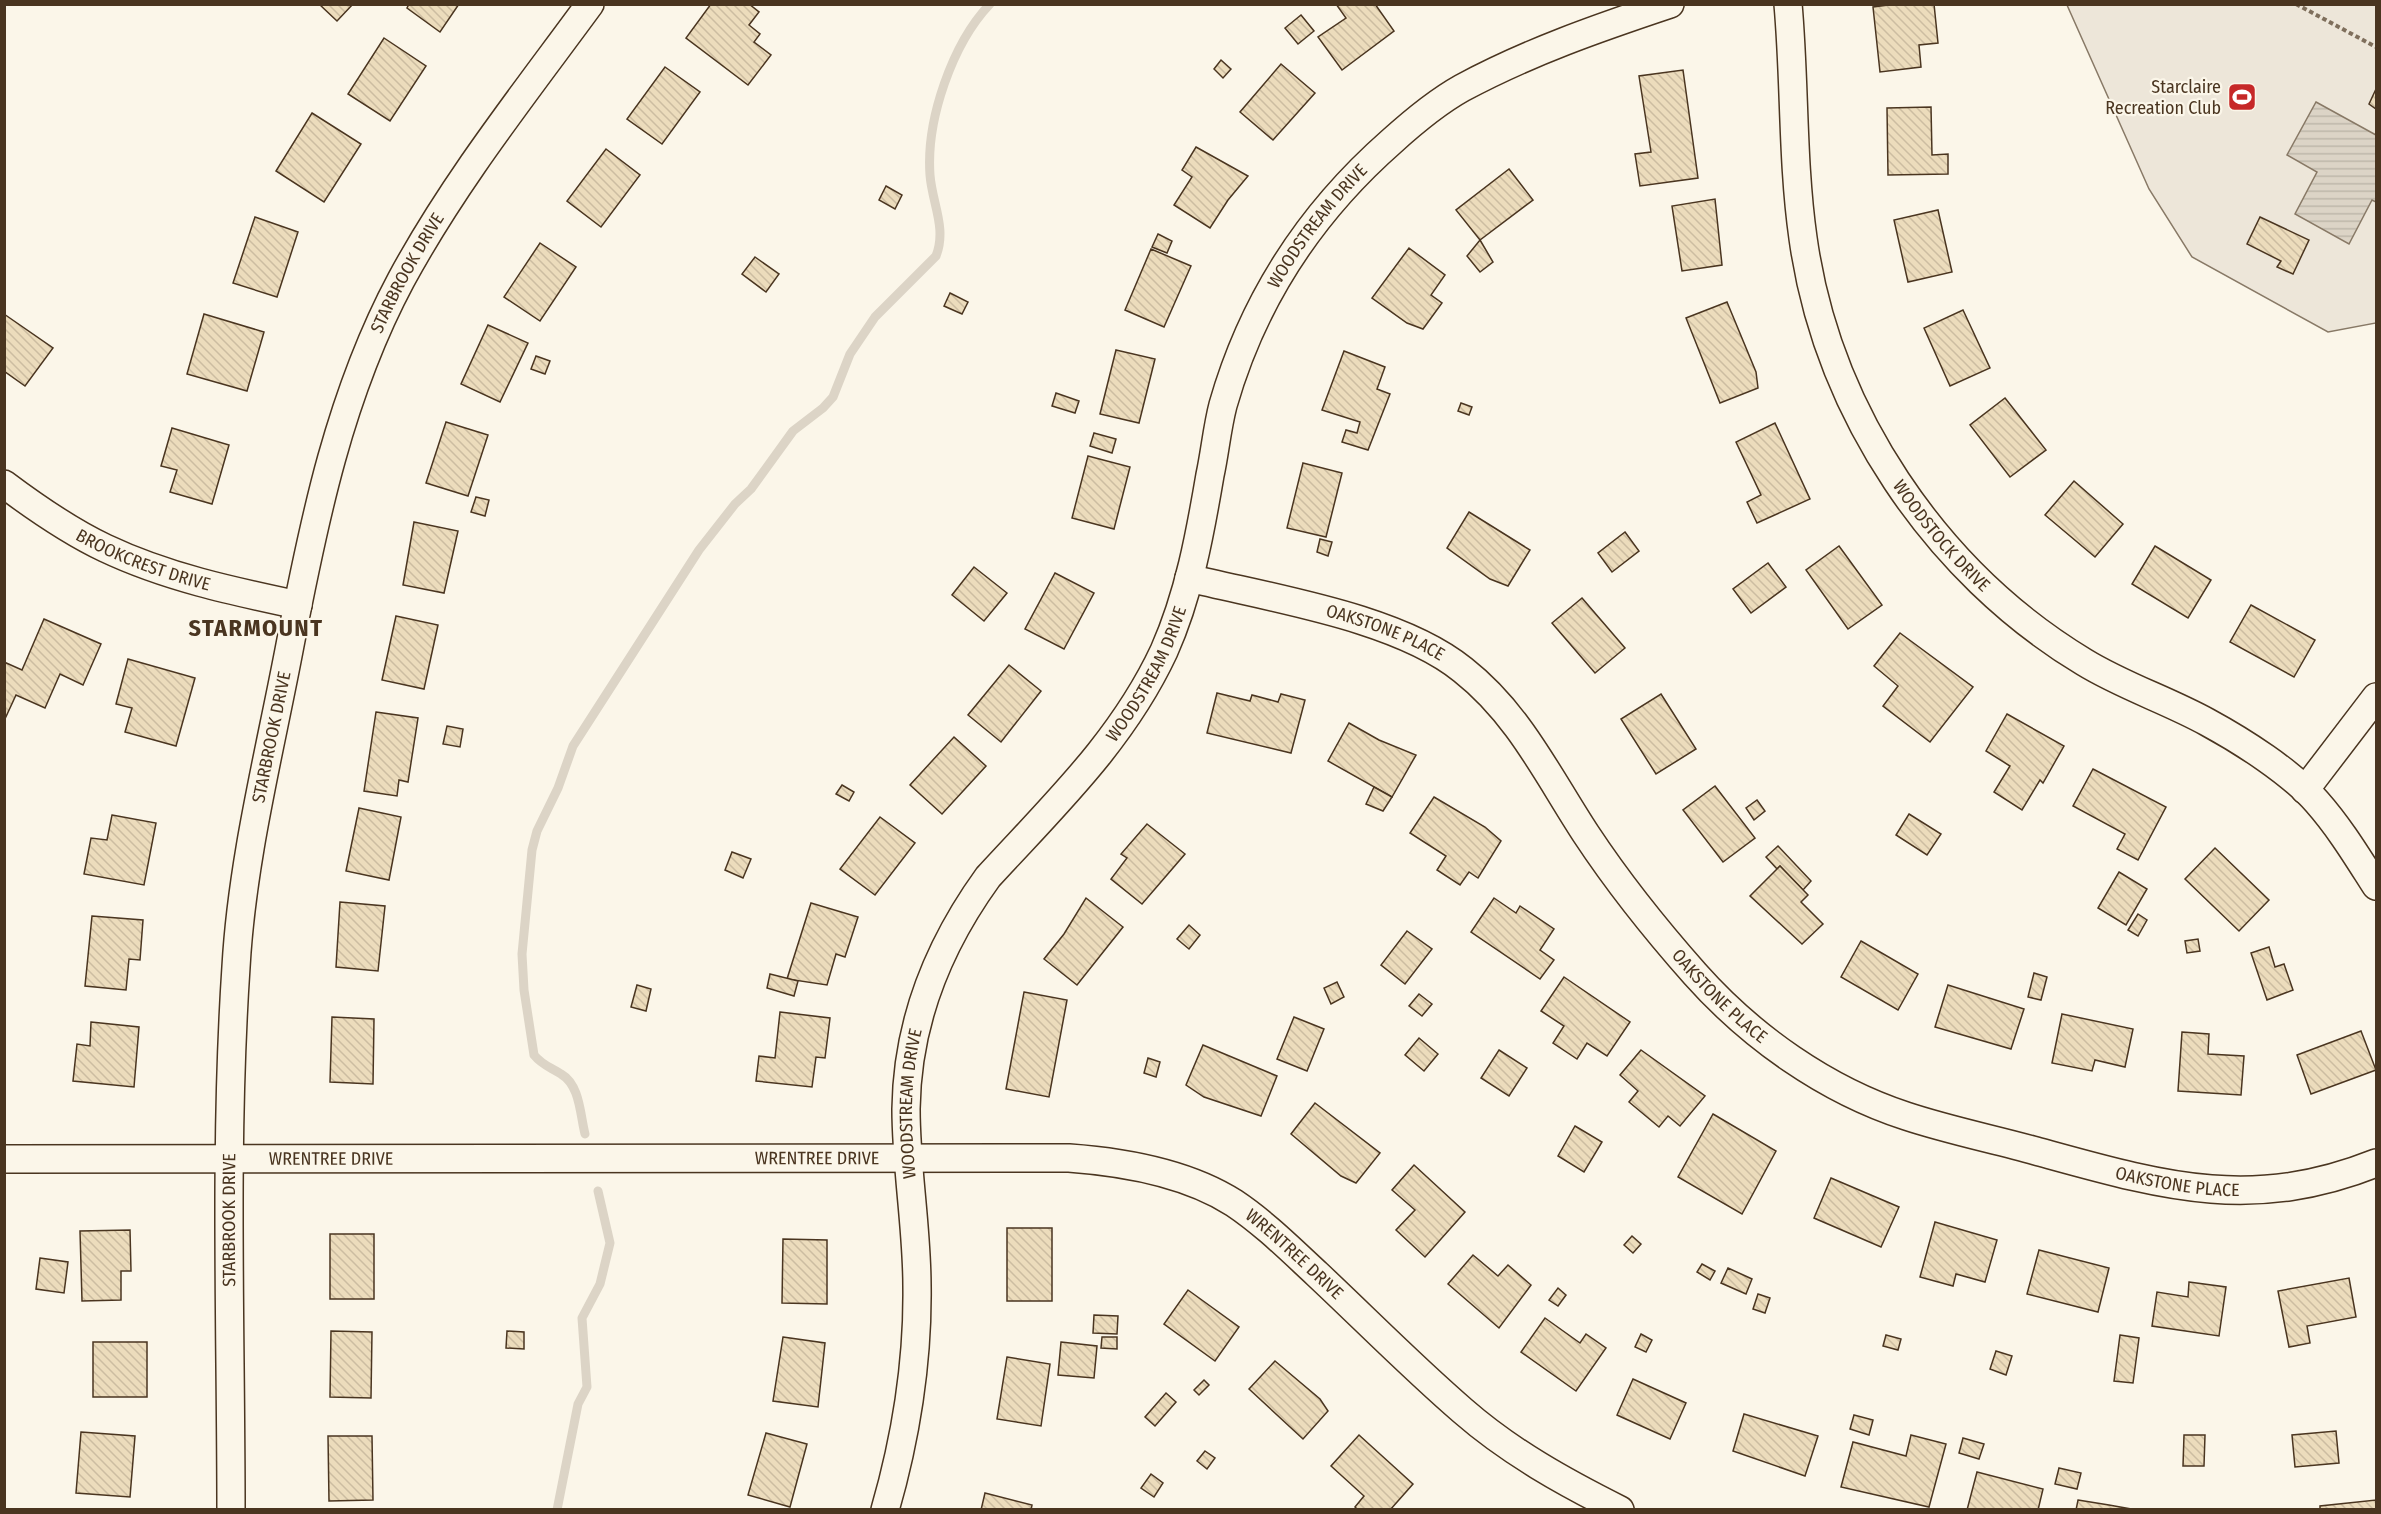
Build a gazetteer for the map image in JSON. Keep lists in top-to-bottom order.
{
  "streets": {
    "street": [
      "WOODSTREAM DRIVE",
      "STARBROOK DRIVE",
      "WOODSTOCK DRIVE",
      "BROOKCREST DRIVE",
      "OAKSTONE PLACE",
      "WRENTREE DRIVE"
    ]
  },
  "crossings": [
    ["WOODSTREAM DRIVE", "OAKSTONE PLACE"],
    ["WOODSTREAM DRIVE", "WRENTREE DRIVE"],
    ["STARBROOK DRIVE", "BROOKCREST DRIVE"],
    ["STARBROOK DRIVE", "WRENTREE DRIVE"]
  ],
  "districts": ["STARMOUNT"],
  "places": {
    "sports": ["Starclaire Recreation Club"]
  }
}
